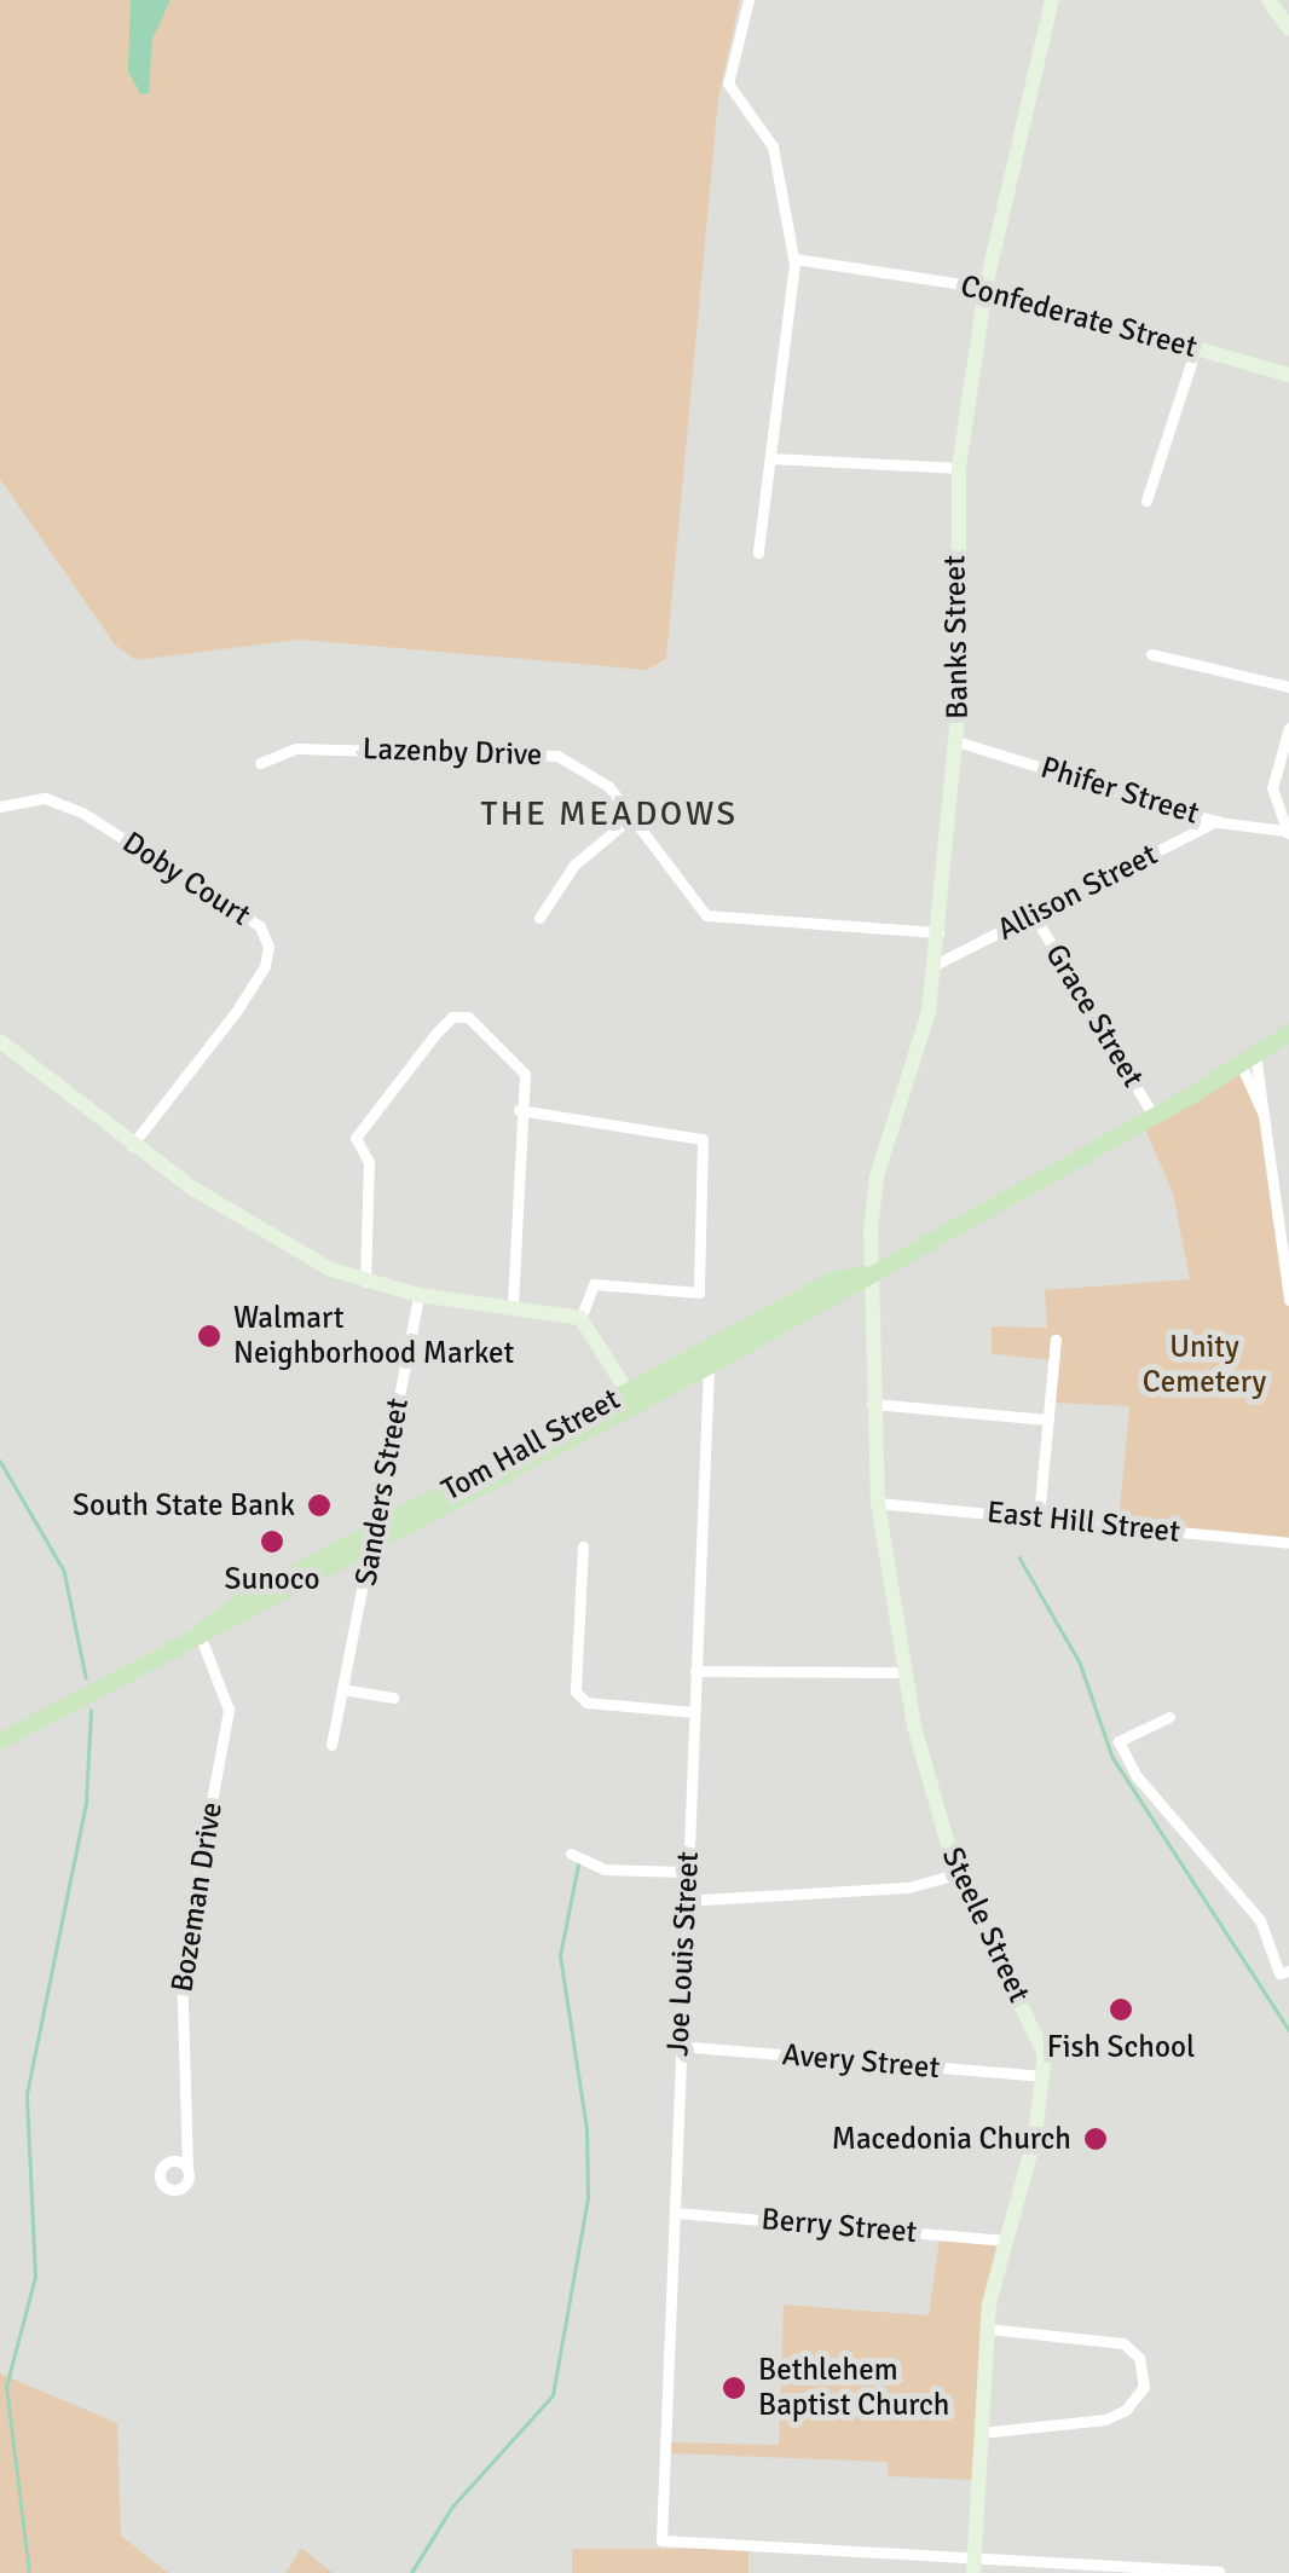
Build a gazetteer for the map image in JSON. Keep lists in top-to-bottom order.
{
  "streets": {
    "main road": ["Tom Hall Street"],
    "street": [
      "Confederate Street",
      "Banks Street",
      "Lazenby Drive",
      "Phifer Street",
      "Doby Court",
      "Allison Street",
      "Grace Street",
      "Sanders Street",
      "East Hill Street",
      "Bozeman Drive",
      "Steele Street",
      "Joe Louis Street",
      "Avery Street",
      "Berry Street"
    ]
  },
  "crossings": [
    ["Confederate Street", "Banks Street"],
    ["Banks Street", "Lazenby Drive"],
    ["Banks Street", "Phifer Street"],
    ["Banks Street", "Allison Street"],
    ["Banks Street", "Tom Hall Street"],
    ["Banks Street", "Steele Street"],
    ["Phifer Street", "Allison Street"],
    ["Allison Street", "Grace Street"],
    ["Grace Street", "Tom Hall Street"],
    ["Tom Hall Street", "Sanders Street"],
    ["Tom Hall Street", "Bozeman Drive"],
    ["Tom Hall Street", "Steele Street"],
    ["Tom Hall Street", "Joe Louis Street"],
    ["East Hill Street", "Steele Street"],
    ["Steele Street", "Joe Louis Street"],
    ["Steele Street", "Avery Street"],
    ["Steele Street", "Berry Street"],
    ["Joe Louis Street", "Avery Street"],
    ["Joe Louis Street", "Berry Street"]
  ],
  "districts": ["THE MEADOWS"],
  "parks": ["Unity Cemetery"],
  "places": [
    "Walmart Neighborhood Market",
    "South State Bank",
    "Sunoco",
    "Fish School",
    "Macedonia Church",
    "Bethlehem Baptist Church"
  ]
}
